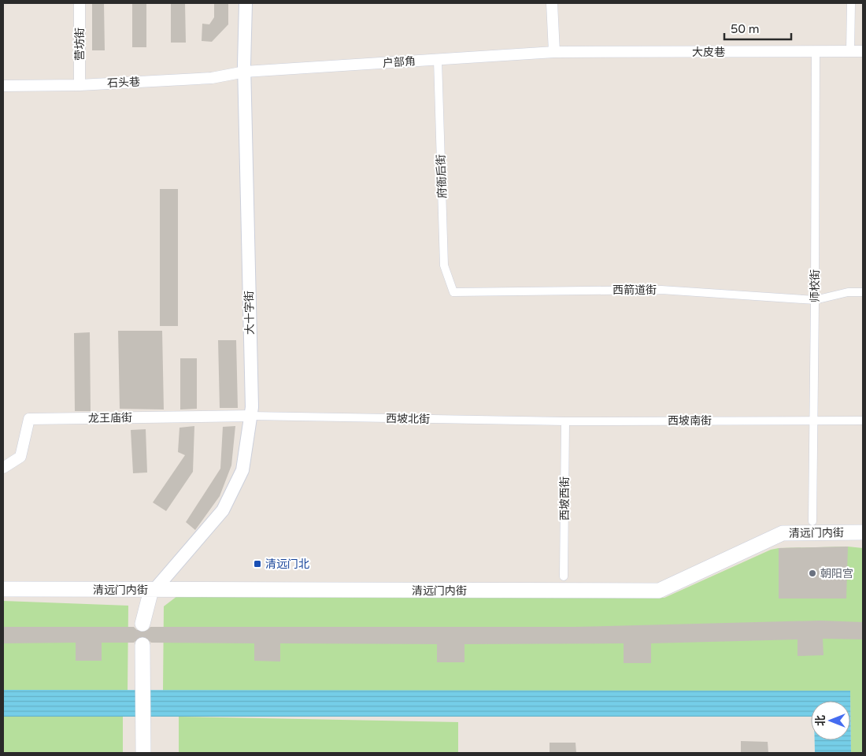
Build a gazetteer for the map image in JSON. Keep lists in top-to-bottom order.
{
  "streets": {
    "main road": ["清远门内街"],
    "street": [
      "营坊街",
      "大皮巷",
      "户部角",
      "石头巷",
      "府衙后街",
      "师校街",
      "西箭道街",
      "大十字街",
      "龙王庙街",
      "西坡北街",
      "西坡南街",
      "西坡西街"
    ]
  },
  "crossings": [
    ["营坊街", "石头巷"],
    ["大皮巷", "户部角"],
    ["大皮巷", "师校街"],
    ["户部角", "石头巷"],
    ["户部角", "府衙后街"],
    ["户部角", "大十字街"],
    ["石头巷", "大十字街"],
    ["府衙后街", "西箭道街"],
    ["师校街", "西箭道街"],
    ["师校街", "西坡南街"],
    ["大十字街", "龙王庙街"],
    ["大十字街", "西坡北街"],
    ["大十字街", "清远门内街"],
    ["龙王庙街", "西坡北街"],
    ["西坡北街", "西坡南街"],
    ["西坡北街", "西坡西街"],
    ["西坡南街", "西坡西街"]
  ],
  "places": {
    "transit": ["清远门北"],
    "other": ["朝阳宫"]
  },
  "scale_bar": "50 m",
  "north": "left"
}
